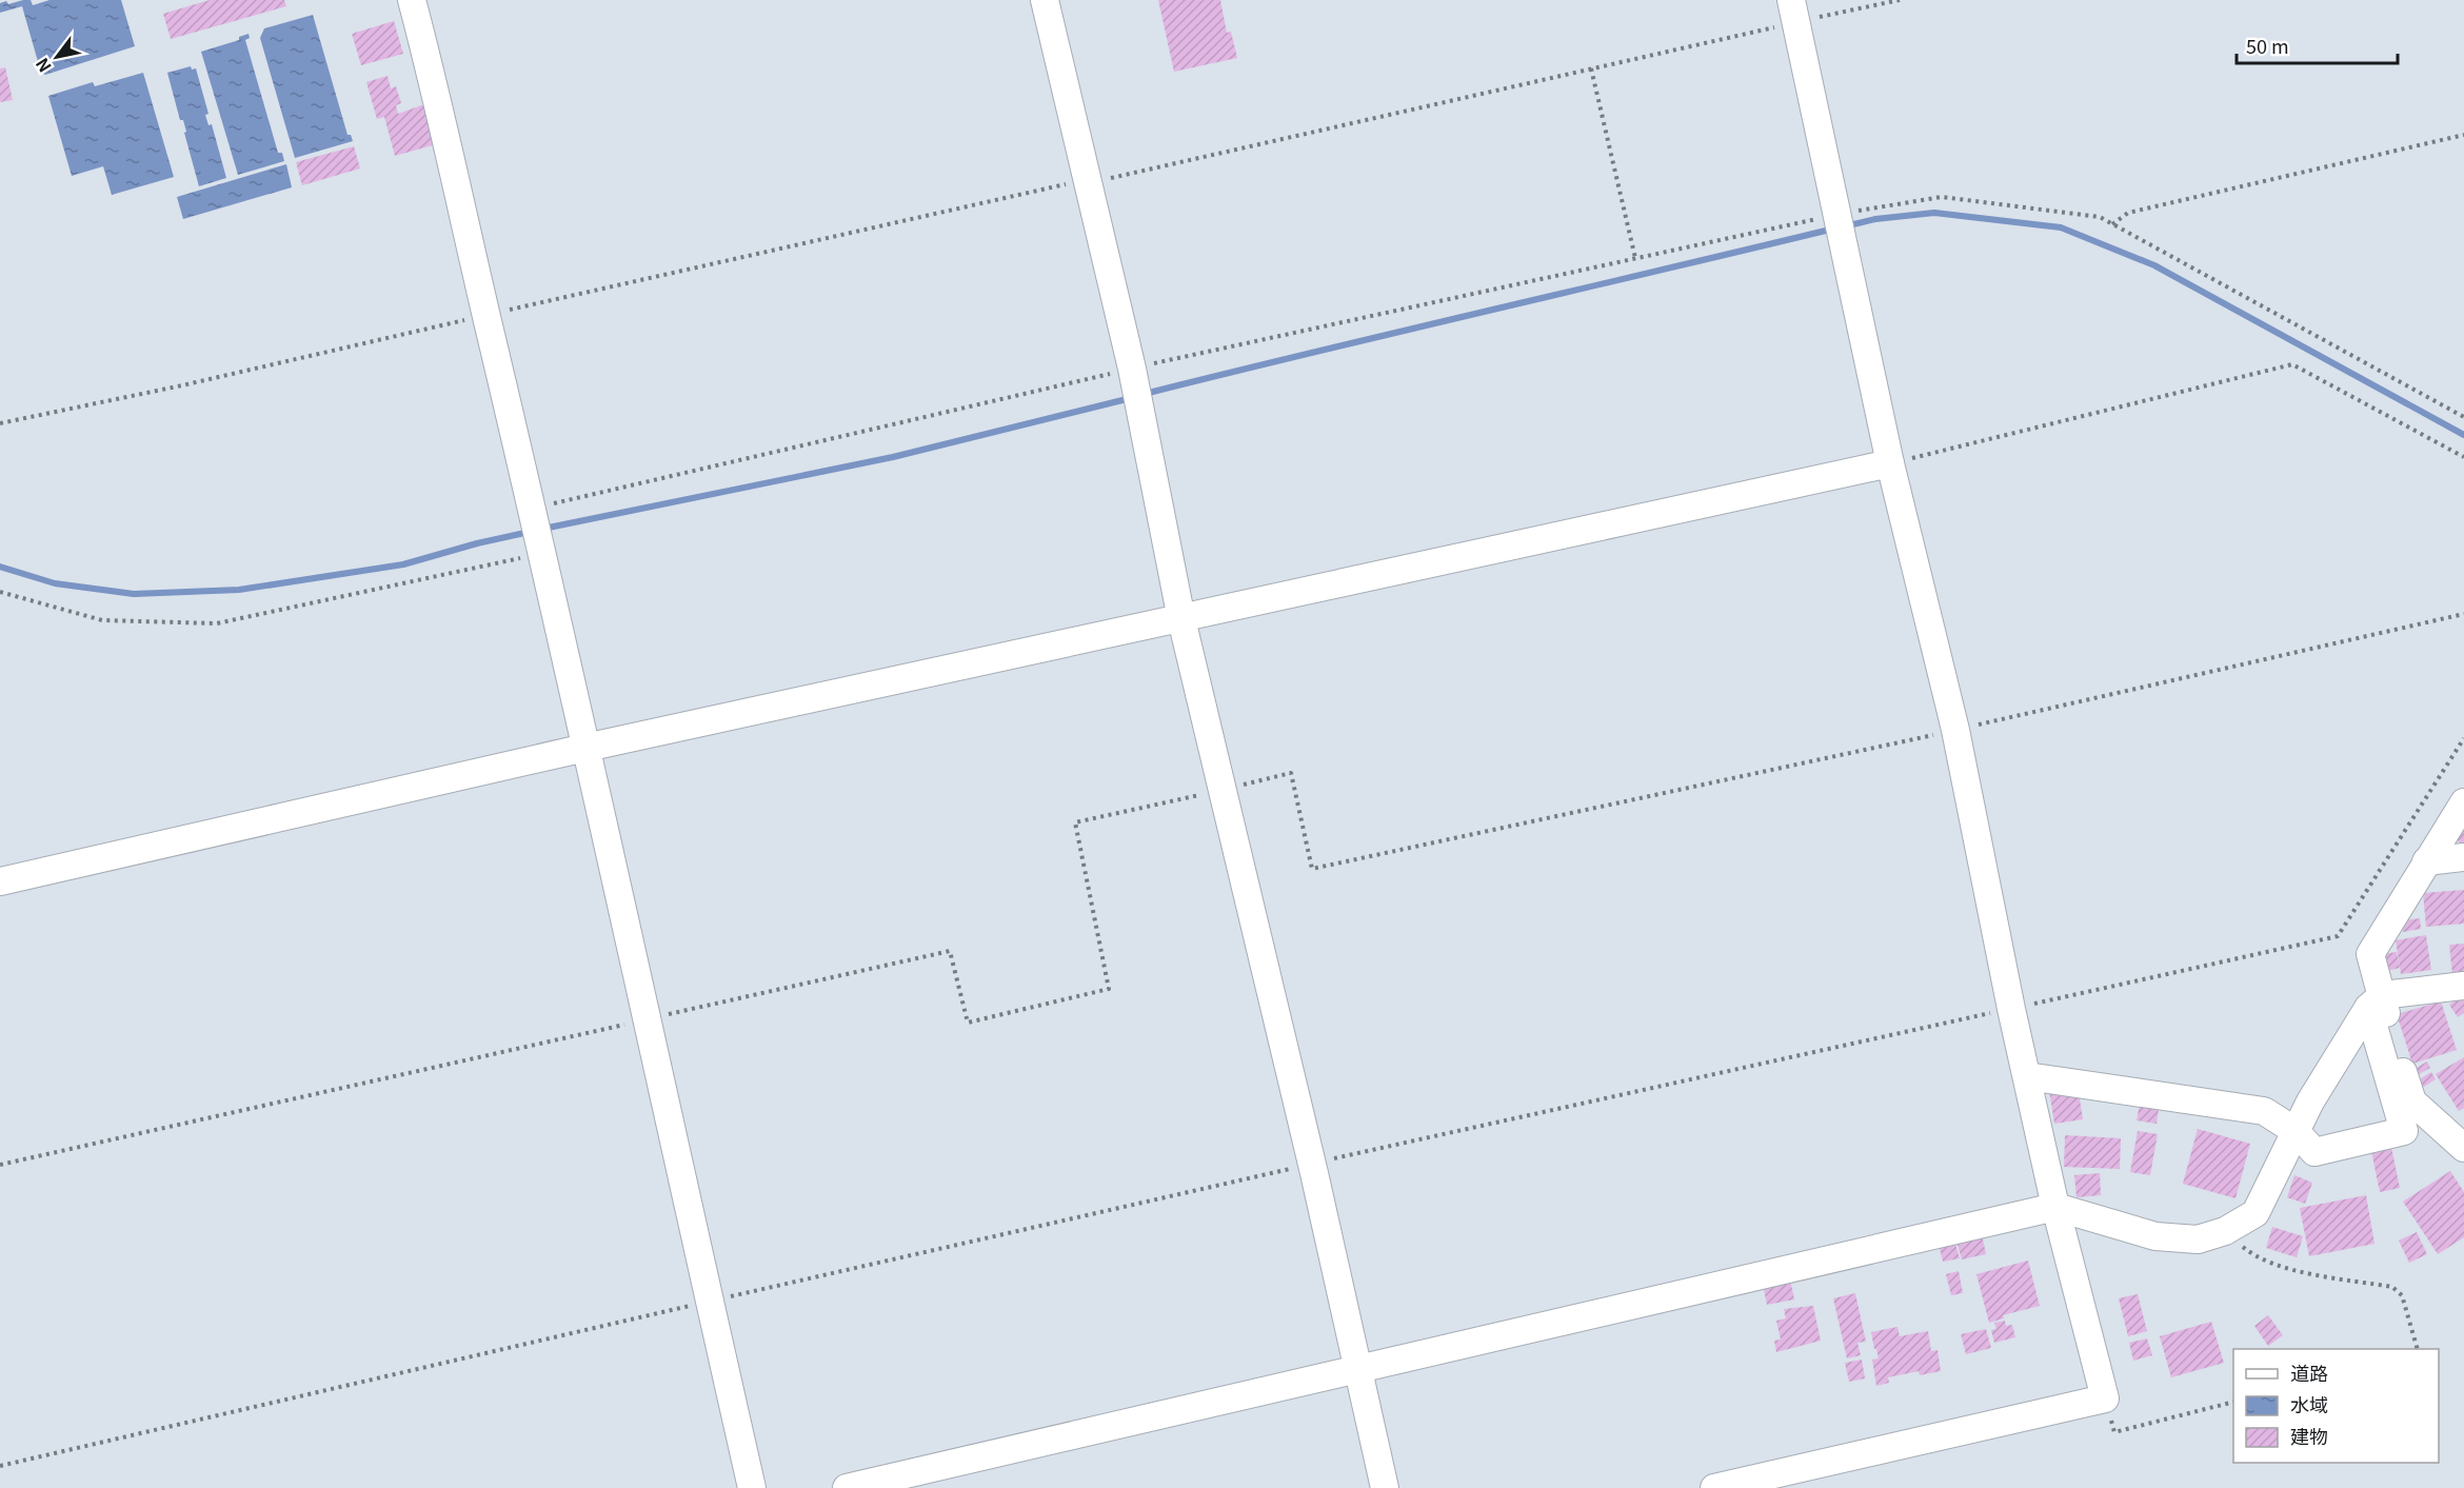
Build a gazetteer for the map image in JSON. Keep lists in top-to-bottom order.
{
  "legend": ["道路", "水域", "建物"],
  "scale_bar": "50 m",
  "north": "bottom left"
}
